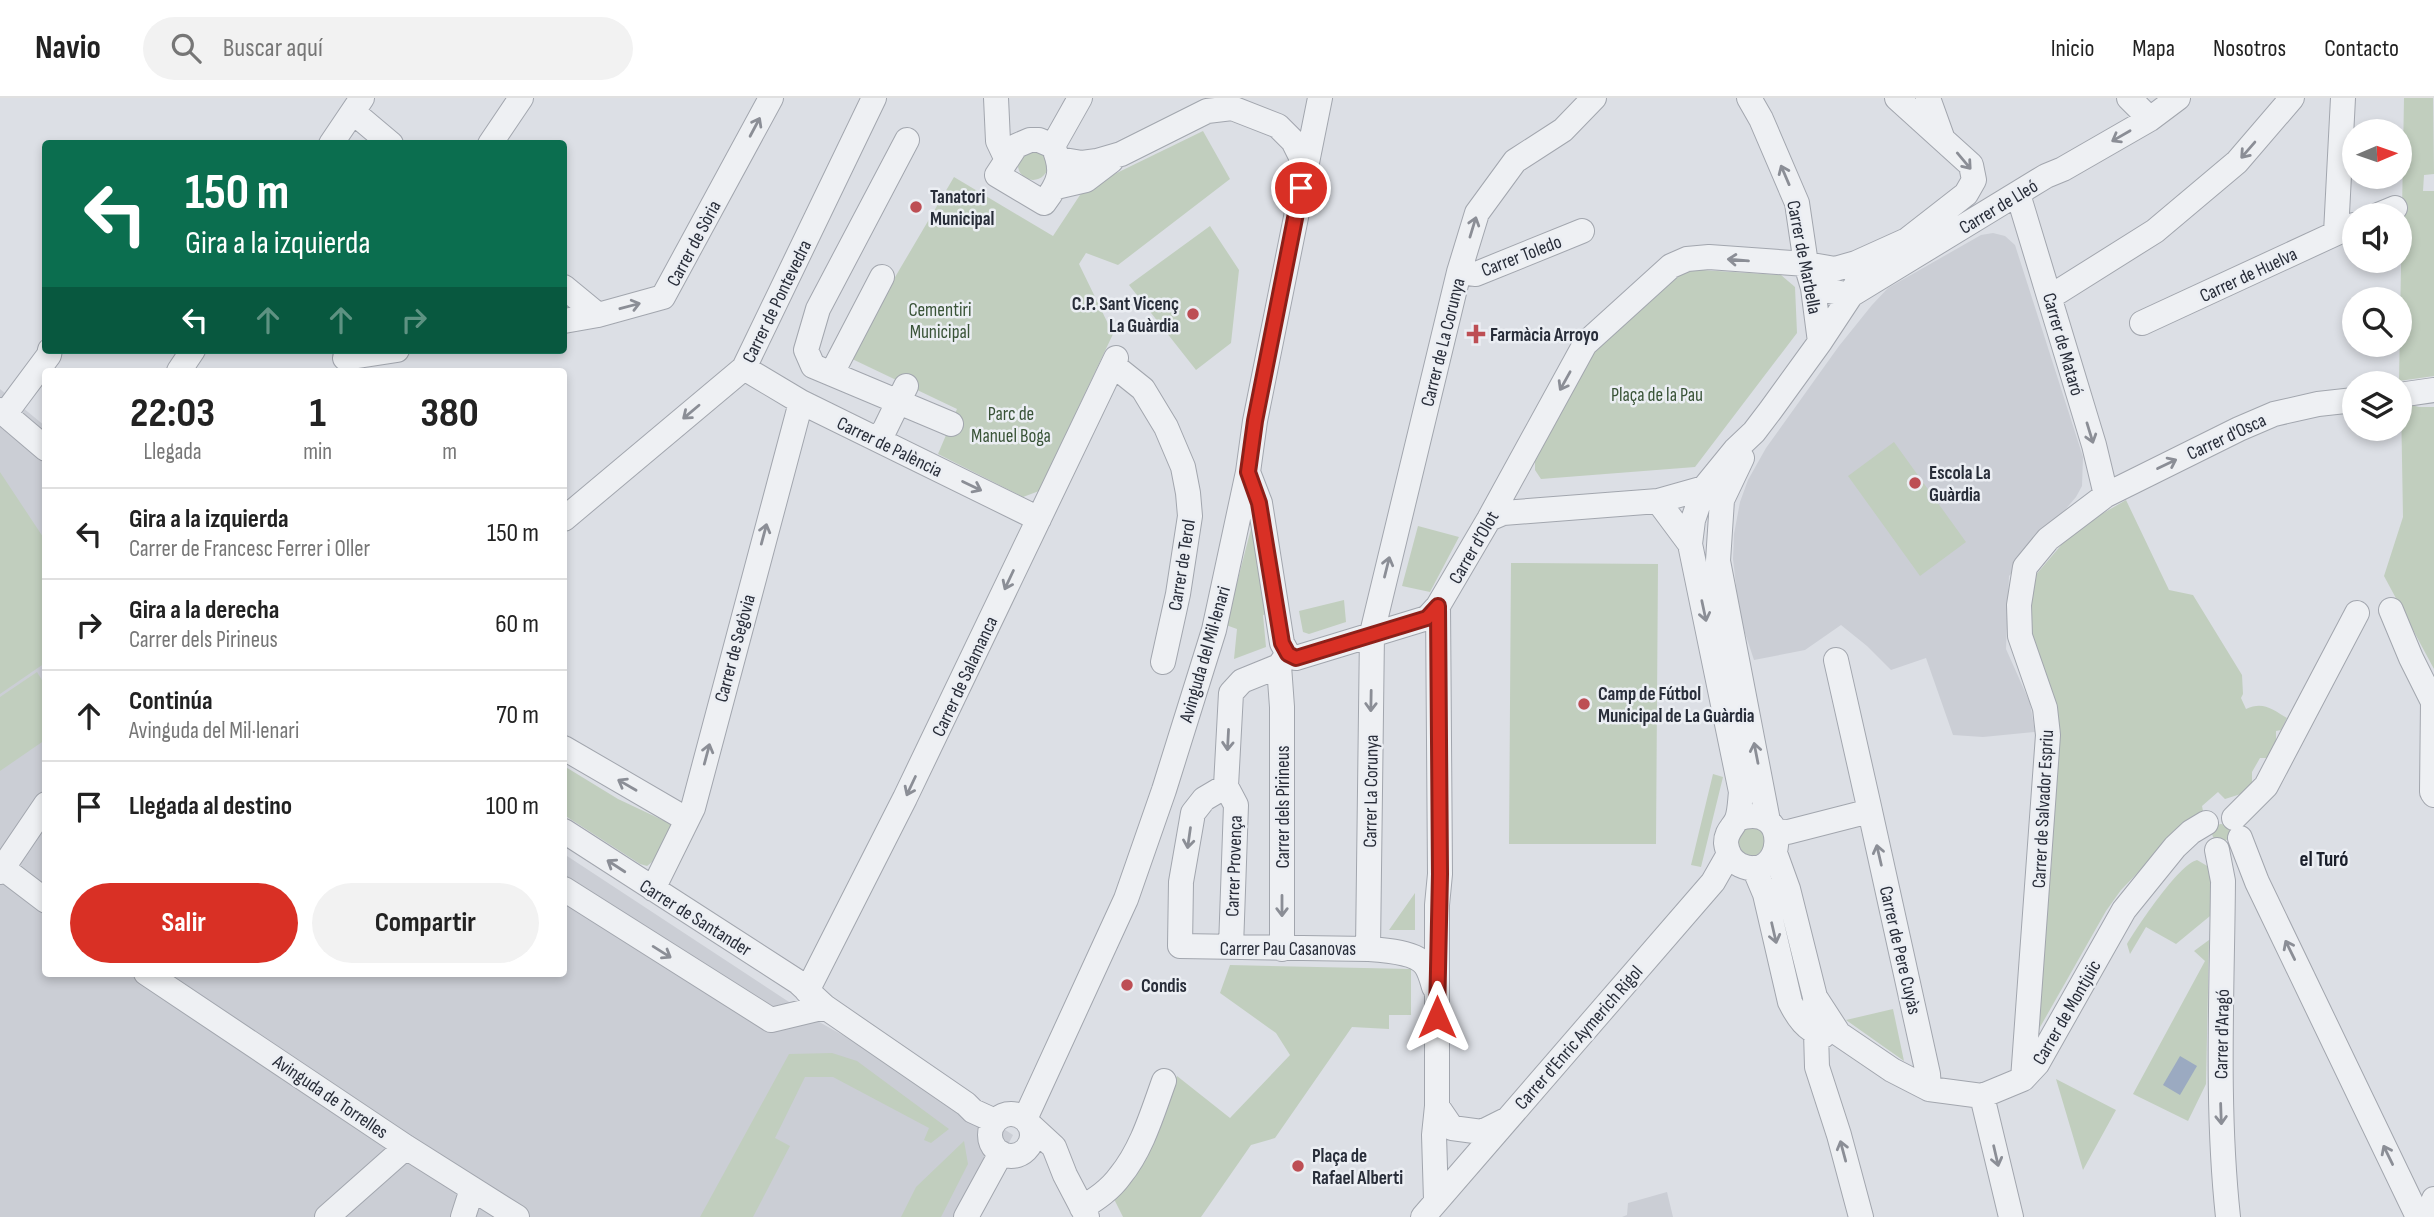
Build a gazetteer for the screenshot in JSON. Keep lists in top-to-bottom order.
{
  "streets": {
    "street": [
      "Carrer de Lleó",
      "Carrer de Sòria",
      "Carrer Toledo",
      "Carrer de Marbella",
      "Carrer de Huelva",
      "Carrer de Pontevedra",
      "Carrer de La Corunya",
      "Carrer de Mataró",
      "Carrer d'Osca",
      "Carrer de Palència",
      "Carrer d'Olot",
      "Carrer de Terol",
      "Carrer de Segòvia",
      "Avinguda del Mil·lenari",
      "Carrer de Salamanca",
      "Carrer La Corunya",
      "Carrer dels Pirineus",
      "Carrer de Salvador Espriu",
      "Carrer Provença",
      "Carrer de Santander",
      "Carrer Pau Casanovas",
      "Carrer de Pere Cuyàs",
      "Carrer de Montjuïc",
      "Carrer d'Aragó",
      "Carrer d'Enric Aymerich Rigol",
      "Avinguda de Torrelles"
    ]
  },
  "crossings": [
    ["Carrer de Lleó", "Carrer de Mataró"],
    ["Carrer Toledo", "Carrer de La Corunya"],
    ["Carrer de Marbella", "Carrer d'Olot"],
    ["Carrer de Pontevedra", "Carrer de Palència"],
    ["Carrer de La Corunya", "Carrer La Corunya"],
    ["Carrer de Mataró", "Carrer d'Osca"],
    ["Carrer de Mataró", "Carrer de Salvador Espriu"],
    ["Carrer d'Osca", "Carrer de Salvador Espriu"],
    ["Carrer de Palència", "Carrer de Segòvia"],
    ["Carrer de Palència", "Carrer de Salamanca"],
    ["Carrer d'Olot", "Carrer Pau Casanovas"],
    ["Carrer d'Olot", "Carrer d'Enric Aymerich Rigol"],
    ["Carrer de Terol", "Carrer de Salamanca"],
    ["Carrer de Segòvia", "Carrer de Santander"],
    ["Avinguda del Mil·lenari", "Carrer dels Pirineus"],
    ["Avinguda del Mil·lenari", "Carrer de Santander"],
    ["Carrer de Salamanca", "Carrer de Santander"],
    ["Carrer La Corunya", "Carrer Pau Casanovas"],
    ["Carrer dels Pirineus", "Carrer Provença"],
    ["Carrer dels Pirineus", "Carrer Pau Casanovas"],
    ["Carrer de Salvador Espriu", "Carrer de Montjuïc"],
    ["Carrer Provença", "Carrer Pau Casanovas"],
    ["Carrer de Montjuïc", "Carrer d'Aragó"]
  ],
  "one_way": [
    "Carrer de Marbella",
    "Carrer de Pontevedra",
    "Carrer de La Corunya",
    "Carrer de Mataró",
    "Carrer de Segòvia",
    "Carrer de Salamanca",
    "Carrer La Corunya",
    "Carrer dels Pirineus",
    "Carrer Provença"
  ],
  "districts": ["el Turó"],
  "parks": ["Cementiri Municipal", "Plaça de la Pau", "Parc de Manuel Boga"],
  "places": {
    "other": [
      "Tanatori Municipal",
      "C.P. Sant Vicenç La Guàrdia",
      "Escola La Guàrdia",
      "Camp de Fútbol Municipal de La Guàrdia",
      "Condis",
      "Plaça de Rafael Alberti"
    ],
    "health": ["Farmàcia Arroyo"]
  },
  "north": "right",
  "page": {
    "header": "Navio",
    "search": "Buscar aquí",
    "nav": [
      "Inicio",
      "Mapa",
      "Nosotros",
      "Contacto"
    ],
    "turn": ["150 m", "Gira a la izquierda"],
    "eta": [
      "22:03",
      "Llegada",
      "1",
      "min",
      "380",
      "m"
    ],
    "list": [
      {
        "name": "Gira a la izquierda",
        "note": "Carrer de Francesc Ferrer i Oller",
        "value": "150 m"
      },
      {
        "name": "Gira a la derecha",
        "note": "Carrer dels Pirineus",
        "value": "60 m"
      },
      {
        "name": "Continúa",
        "note": "Avinguda del Mil·lenari",
        "value": "70 m"
      },
      {
        "name": "Llegada al destino",
        "value": "100 m"
      }
    ],
    "buttons": ["Salir", "Compartir"]
  }
}
